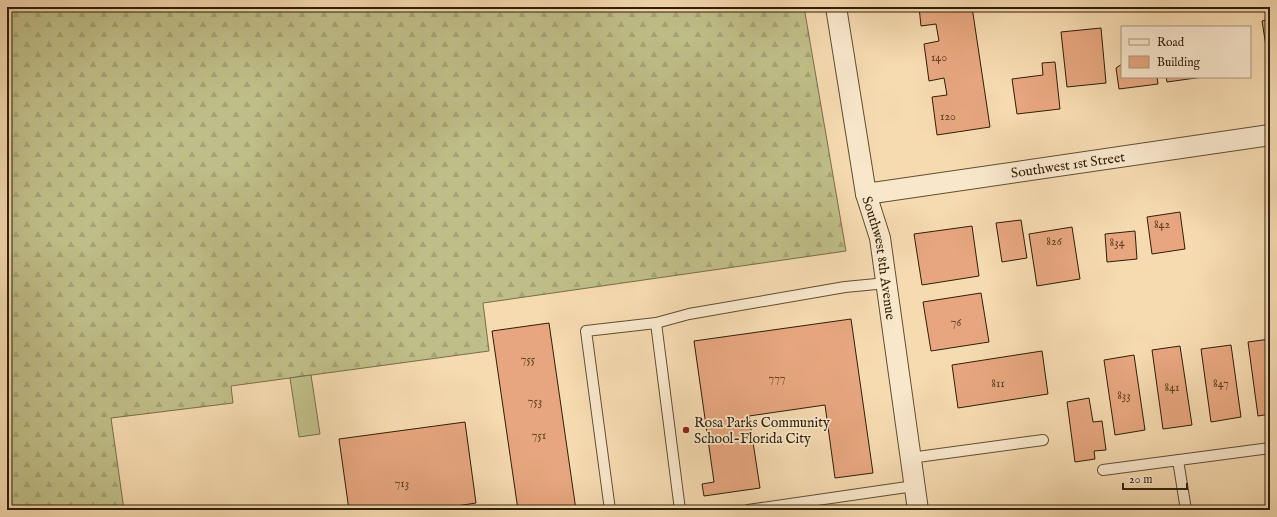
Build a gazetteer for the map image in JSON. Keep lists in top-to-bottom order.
{
  "streets": {
    "street": ["Southwest 1st Street", "Southwest 8th Avenue"]
  },
  "crossings": [
    ["Southwest 1st Street", "Southwest 8th Avenue"]
  ],
  "places": ["Rosa Parks Community School-Florida City"],
  "house_numbers": [
    "140",
    "120",
    "842",
    "826",
    "834",
    "76",
    "755",
    "777",
    "811",
    "847",
    "841",
    "833",
    "753",
    "751",
    "713"
  ],
  "legend": ["Road", "Building"],
  "scale_bar": "20 m"
}
